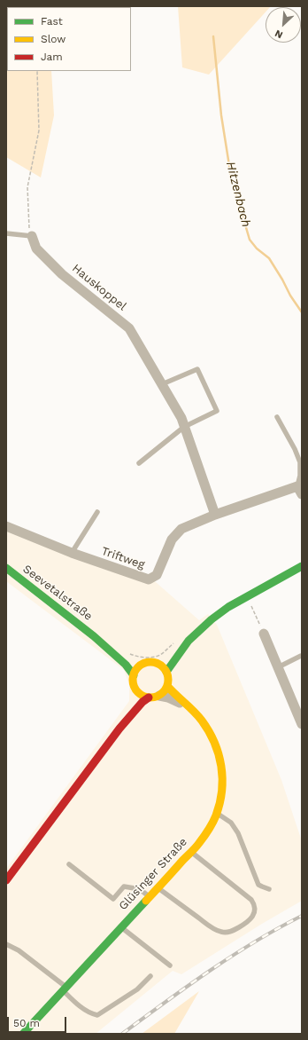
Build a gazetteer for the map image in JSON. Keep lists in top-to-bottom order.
{
  "streets": {
    "street": [
      "Hauskoppel",
      "Triftweg",
      "Seevetalstraße",
      "Glüsinger Straße"
    ]
  },
  "crossings": [
    ["Hauskoppel", "Triftweg"],
    ["Seevetalstraße", "Glüsinger Straße"]
  ],
  "water": ["Hitzenbach"],
  "legend": ["Fast", "Slow", "Jam"],
  "scale_bar": "50 m",
  "north": "bottom left"
}
